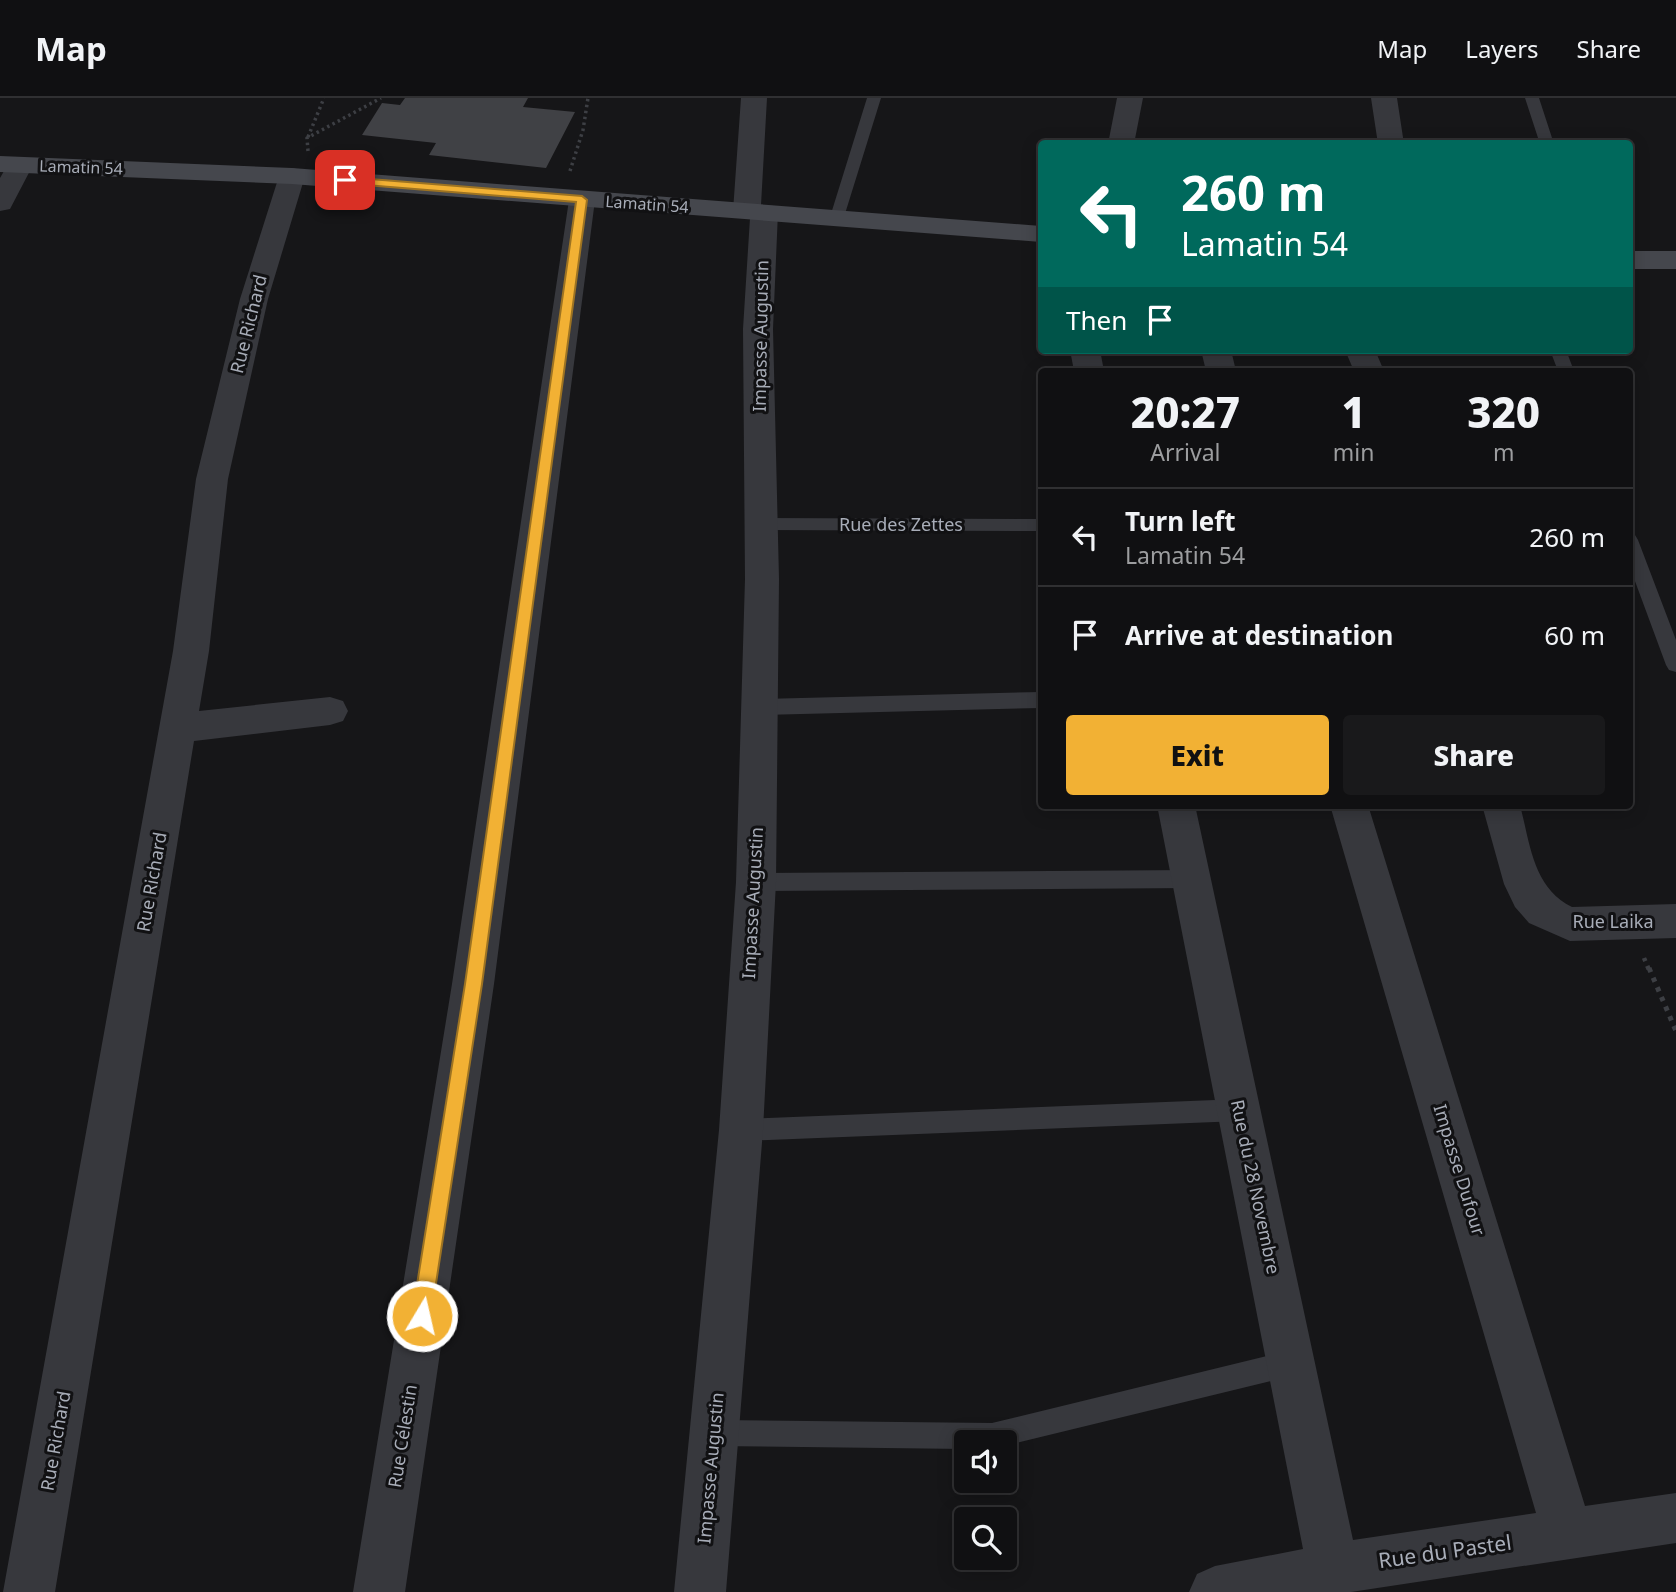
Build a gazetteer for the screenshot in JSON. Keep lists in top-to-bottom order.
{
  "streets": {
    "street": [
      "Lamatin 54",
      "Rue Richard",
      "Impasse Augustin",
      "Rue Laika",
      "Impasse Dufour",
      "Rue du 28 Novembre",
      "Rue Célestin",
      "Rue du Pastel"
    ],
    "lane": ["Rue des Zettes"]
  },
  "crossings": [
    ["Lamatin 54", "Rue Richard"],
    ["Lamatin 54", "Impasse Augustin"],
    ["Lamatin 54", "Rue Célestin"],
    ["Impasse Augustin", "Rue des Zettes"],
    ["Impasse Dufour", "Rue du Pastel"],
    ["Rue du 28 Novembre", "Rue du Pastel"]
  ],
  "page": {
    "header": "Map",
    "nav": ["Map", "Layers", "Share"],
    "turn": ["260 m", "Lamatin 54"],
    "then": "Then",
    "eta": [
      "20:27",
      "Arrival",
      "1",
      "min",
      "320",
      "m"
    ],
    "list": [
      {
        "name": "Turn left",
        "note": "Lamatin 54",
        "value": "260 m"
      },
      {
        "name": "Arrive at destination",
        "value": "60 m"
      }
    ],
    "buttons": ["Exit", "Share"]
  }
}
